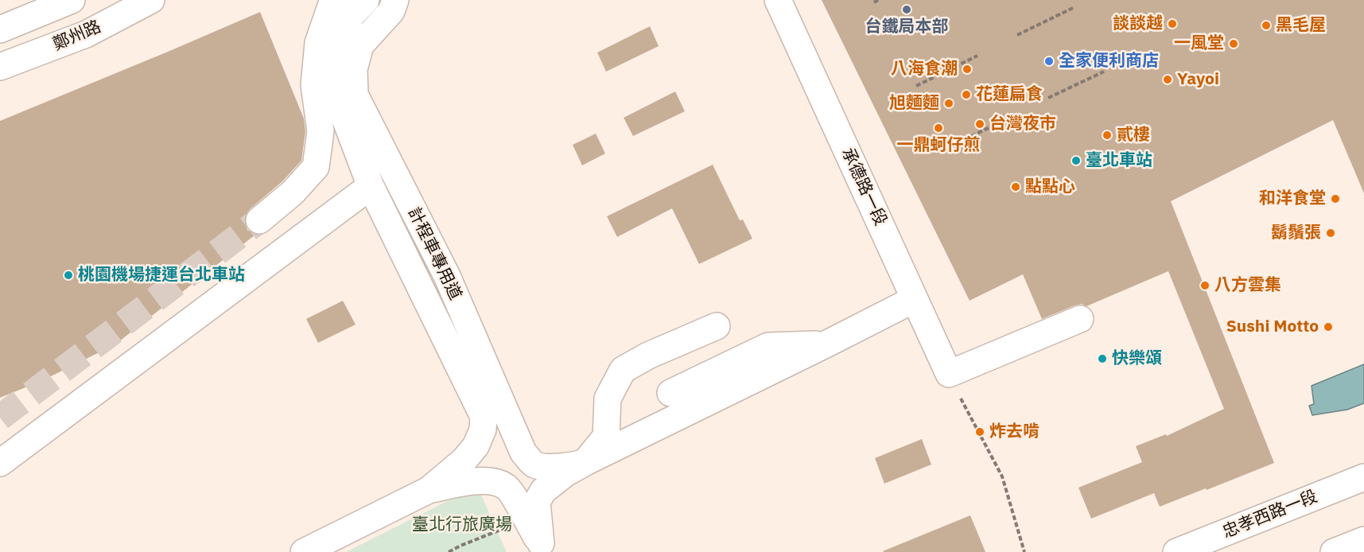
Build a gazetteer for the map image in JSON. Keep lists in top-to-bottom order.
{
  "streets": {
    "main road": [
      "鄭州路",
      "承德路一段",
      "計程車專用道",
      "忠孝西路一段"
    ]
  },
  "parks": ["臺北行旅廣場"],
  "places": [
    "台鐵局本部",
    "談談越",
    "黑毛屋",
    "一風堂",
    "全家便利商店",
    "八海食潮",
    "Yayoi",
    "花蓮扁食",
    "旭麵麵",
    "台灣夜市",
    "一鼎蚵仔煎",
    "貳樓",
    "臺北車站",
    "點點心",
    "和洋食堂",
    "鬍鬚張",
    "桃園機場捷運台北車站",
    "八方雲集",
    "Sushi Motto",
    "快樂頌",
    "炸去啃"
  ]
}
